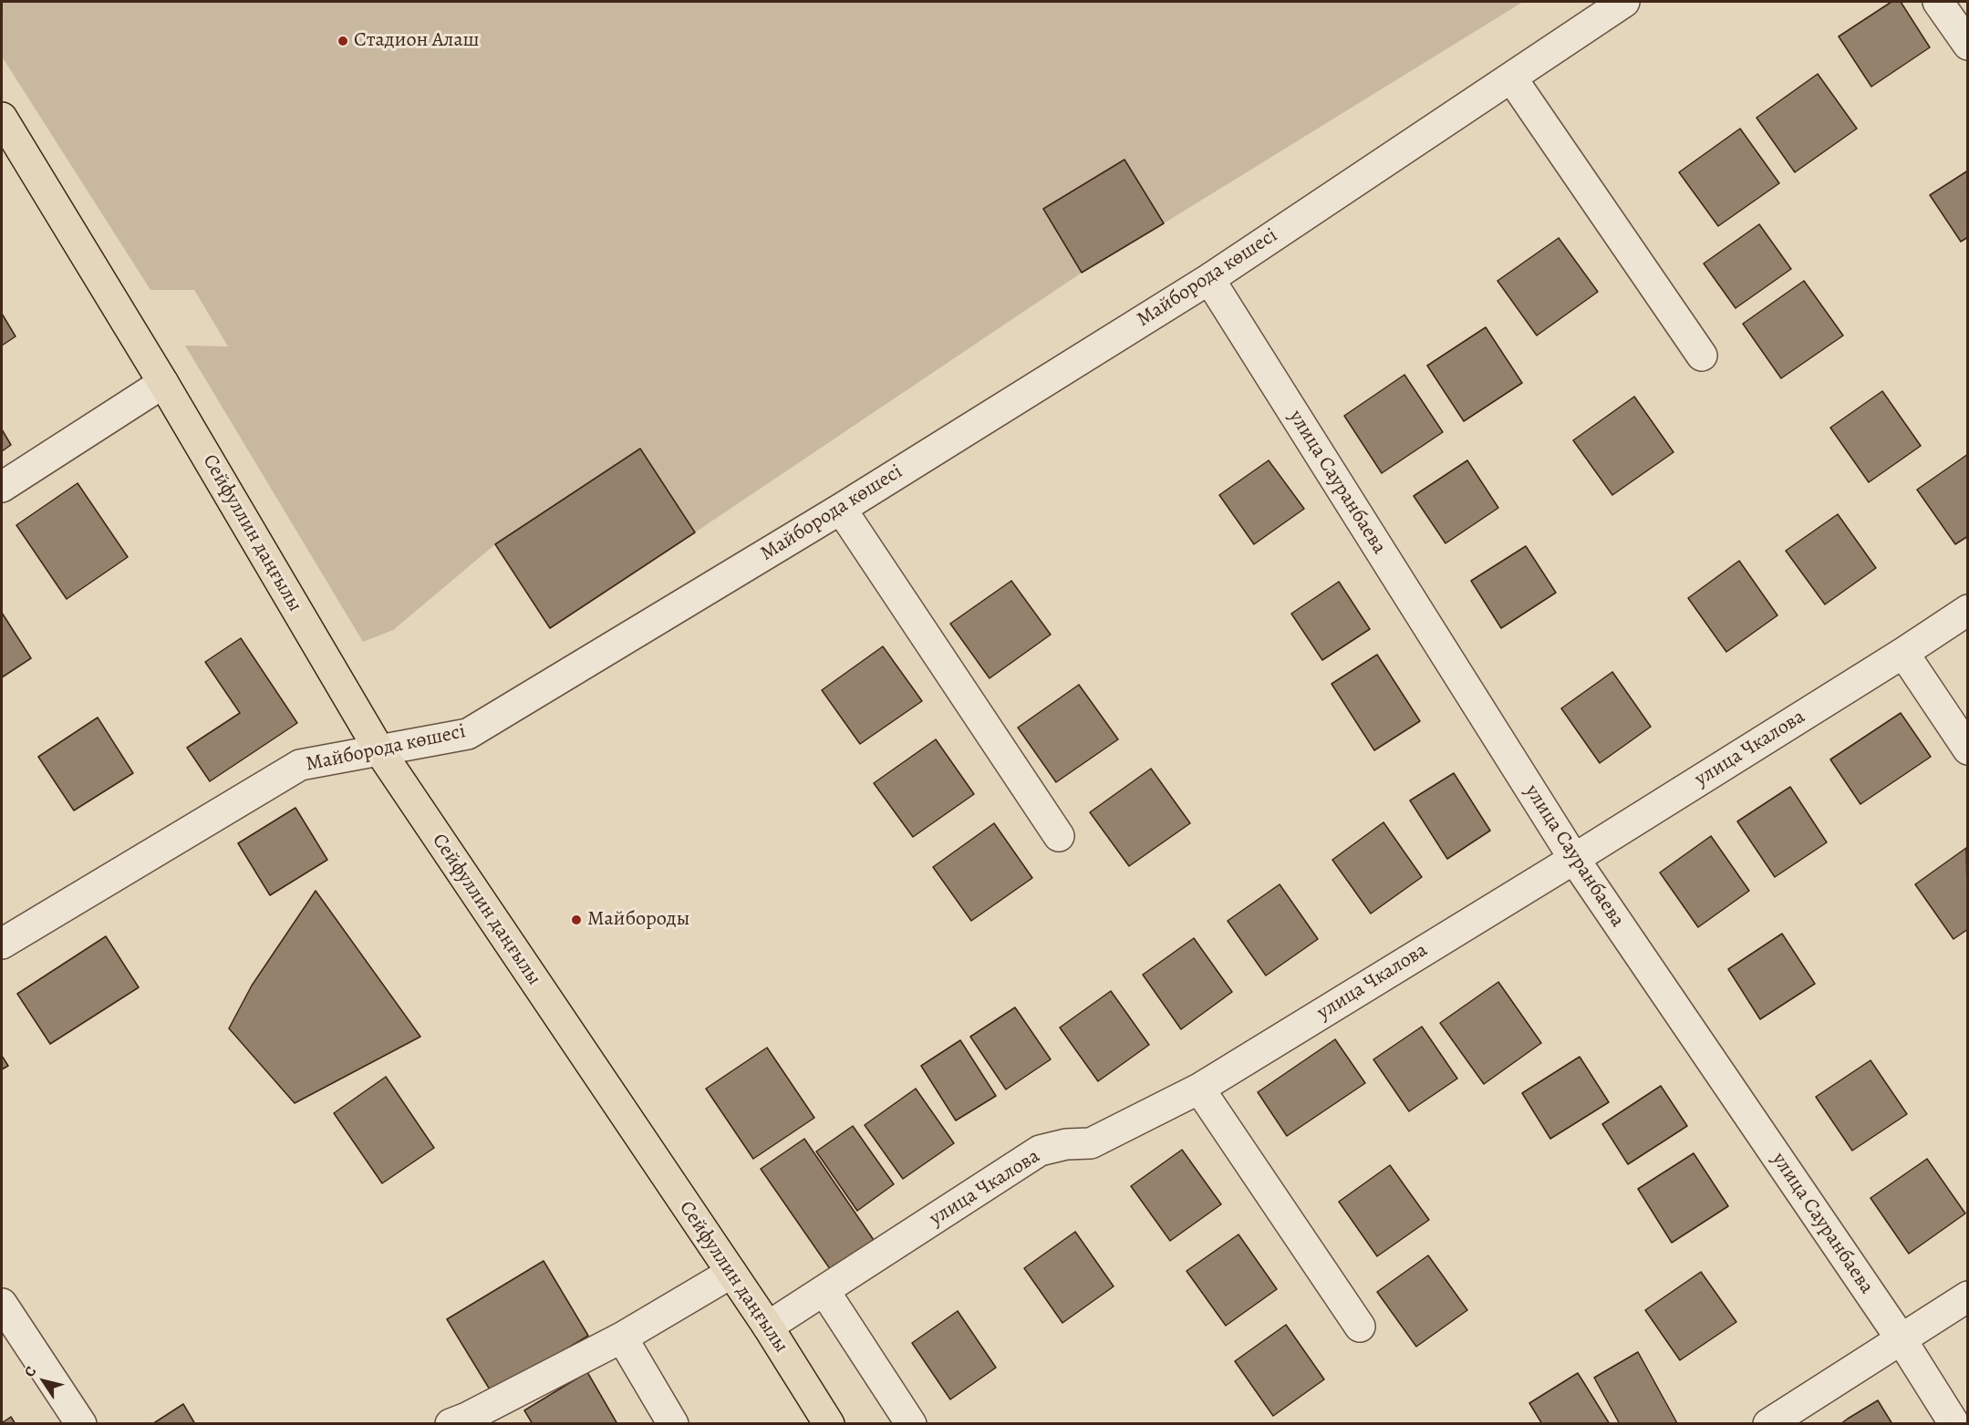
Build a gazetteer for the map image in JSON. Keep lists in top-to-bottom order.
{
  "streets": {
    "main road": ["Сейфуллин даңғылы"],
    "street": ["Майборода көшесі", "улица Сауранбаева", "улица Чкалова"]
  },
  "crossings": [
    ["Майборода көшесі", "улица Сауранбаева"],
    ["Майборода көшесі", "Сейфуллин даңғылы"],
    ["улица Сауранбаева", "улица Чкалова"],
    ["Сейфуллин даңғылы", "улица Чкалова"]
  ],
  "places": ["Стадион Алаш", "Майбороды"],
  "north": "top left"
}
